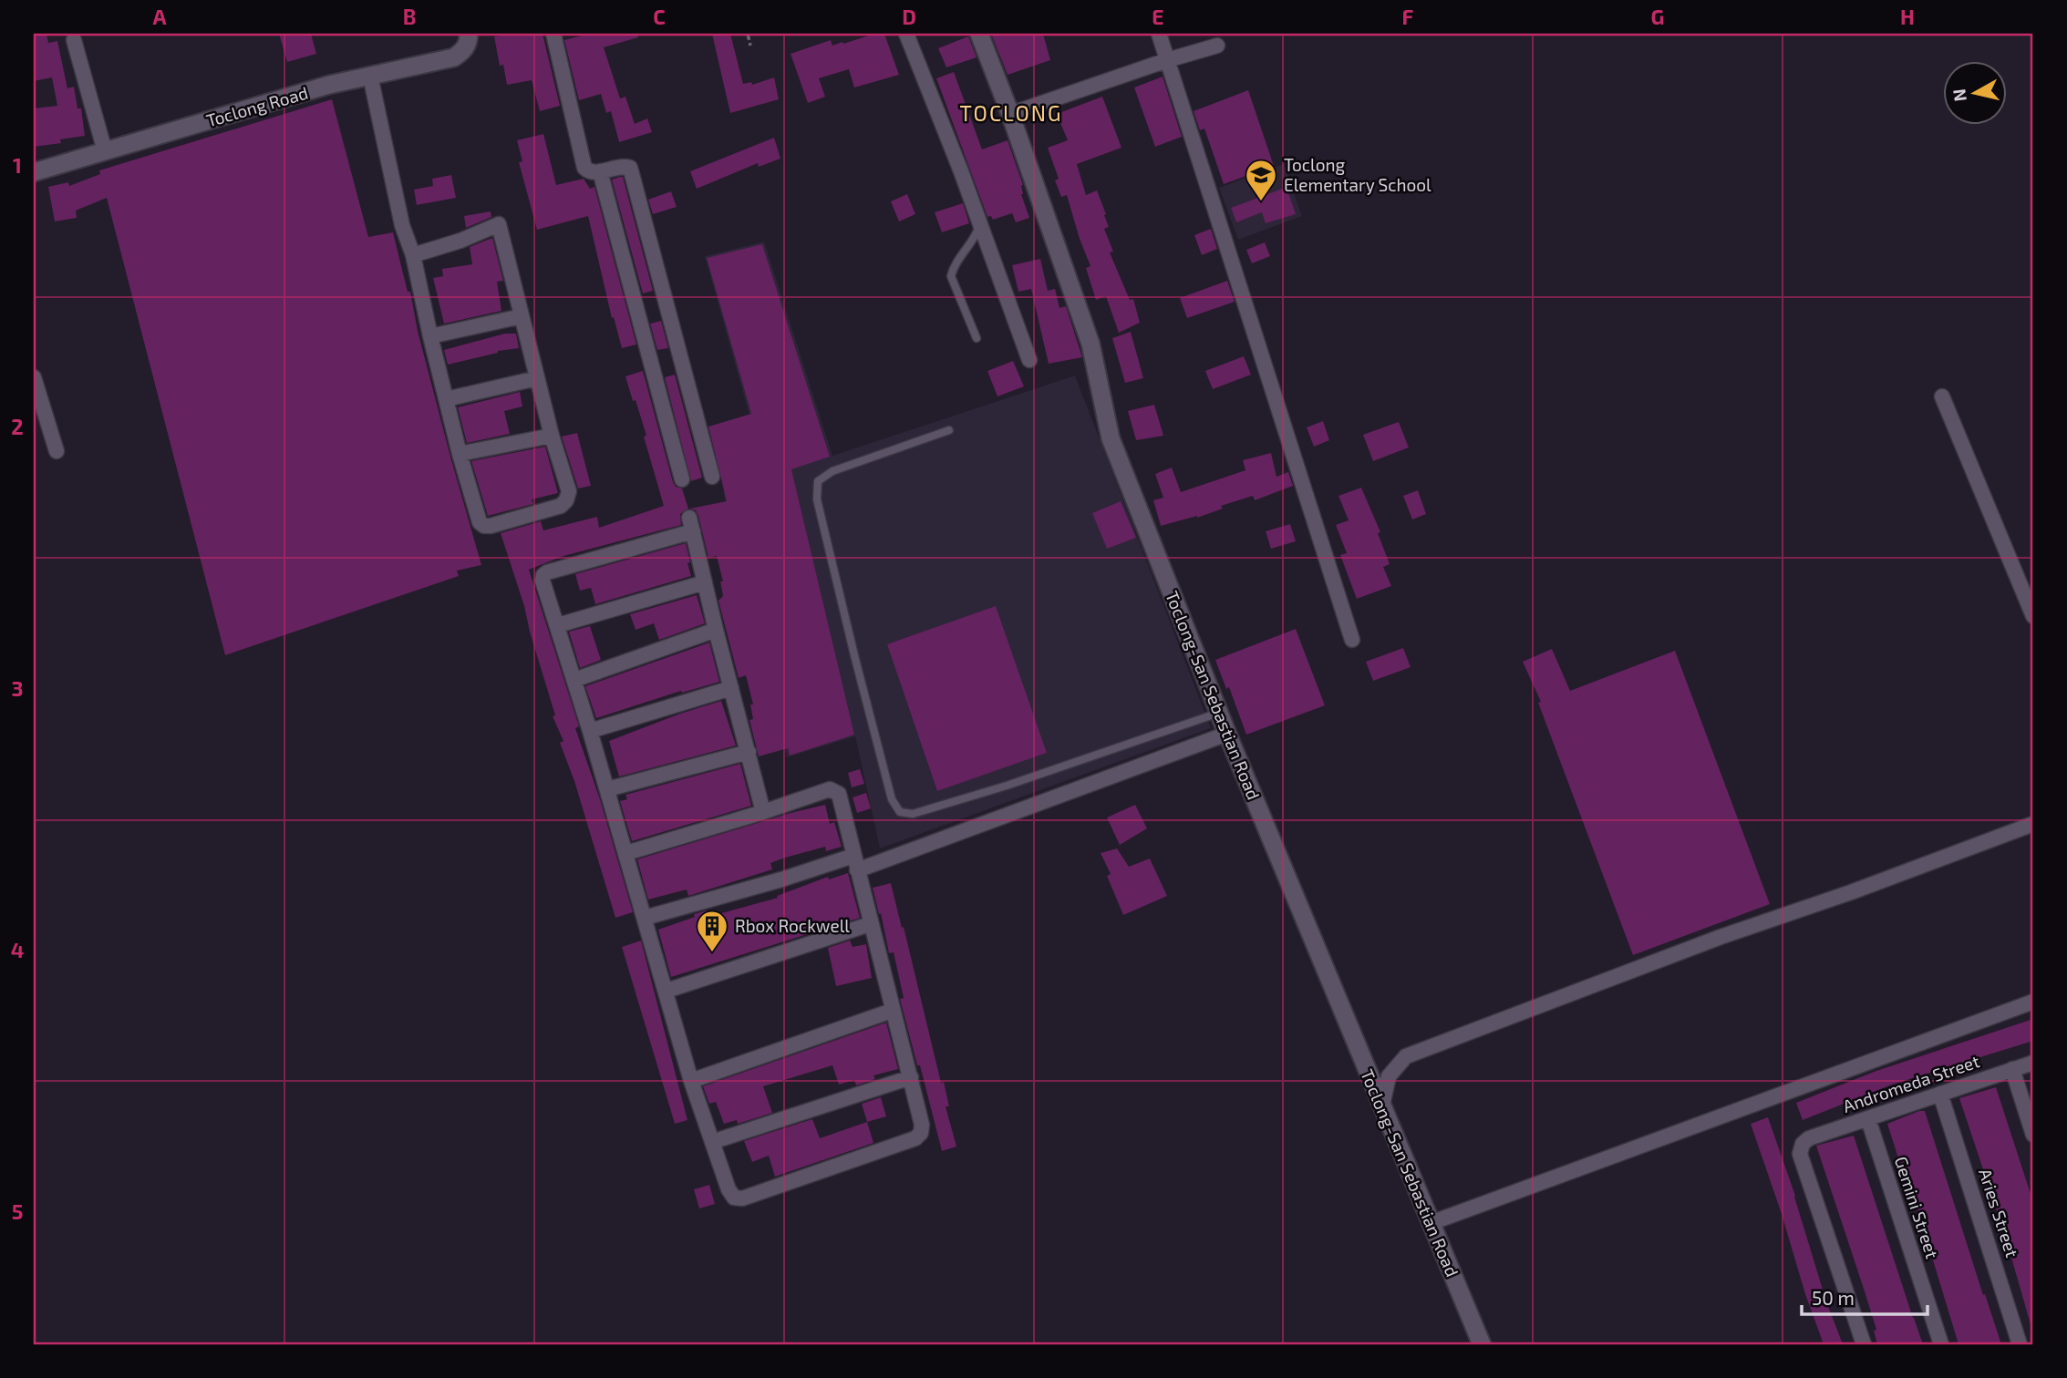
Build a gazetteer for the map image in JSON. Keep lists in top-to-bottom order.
{
  "streets": {
    "street": [
      "Toclong Road",
      "Toclong-San Sebastian Road",
      "Andromeda Street",
      "Gemini Street",
      "Aries Street"
    ]
  },
  "crossings": [
    ["Andromeda Street", "Gemini Street"],
    ["Andromeda Street", "Aries Street"]
  ],
  "districts": ["TOCLONG"],
  "places": {
    "school or university": ["Toclong Elementary School"],
    "building": ["Rbox Rockwell"]
  },
  "scale_bar": "50 m",
  "north": "left",
  "grid": {
    "columns": [
      "A",
      "B",
      "C",
      "D",
      "E",
      "F",
      "G",
      "H"
    ],
    "rows": [
      "1",
      "2",
      "3",
      "4",
      "5"
    ]
  }
}
